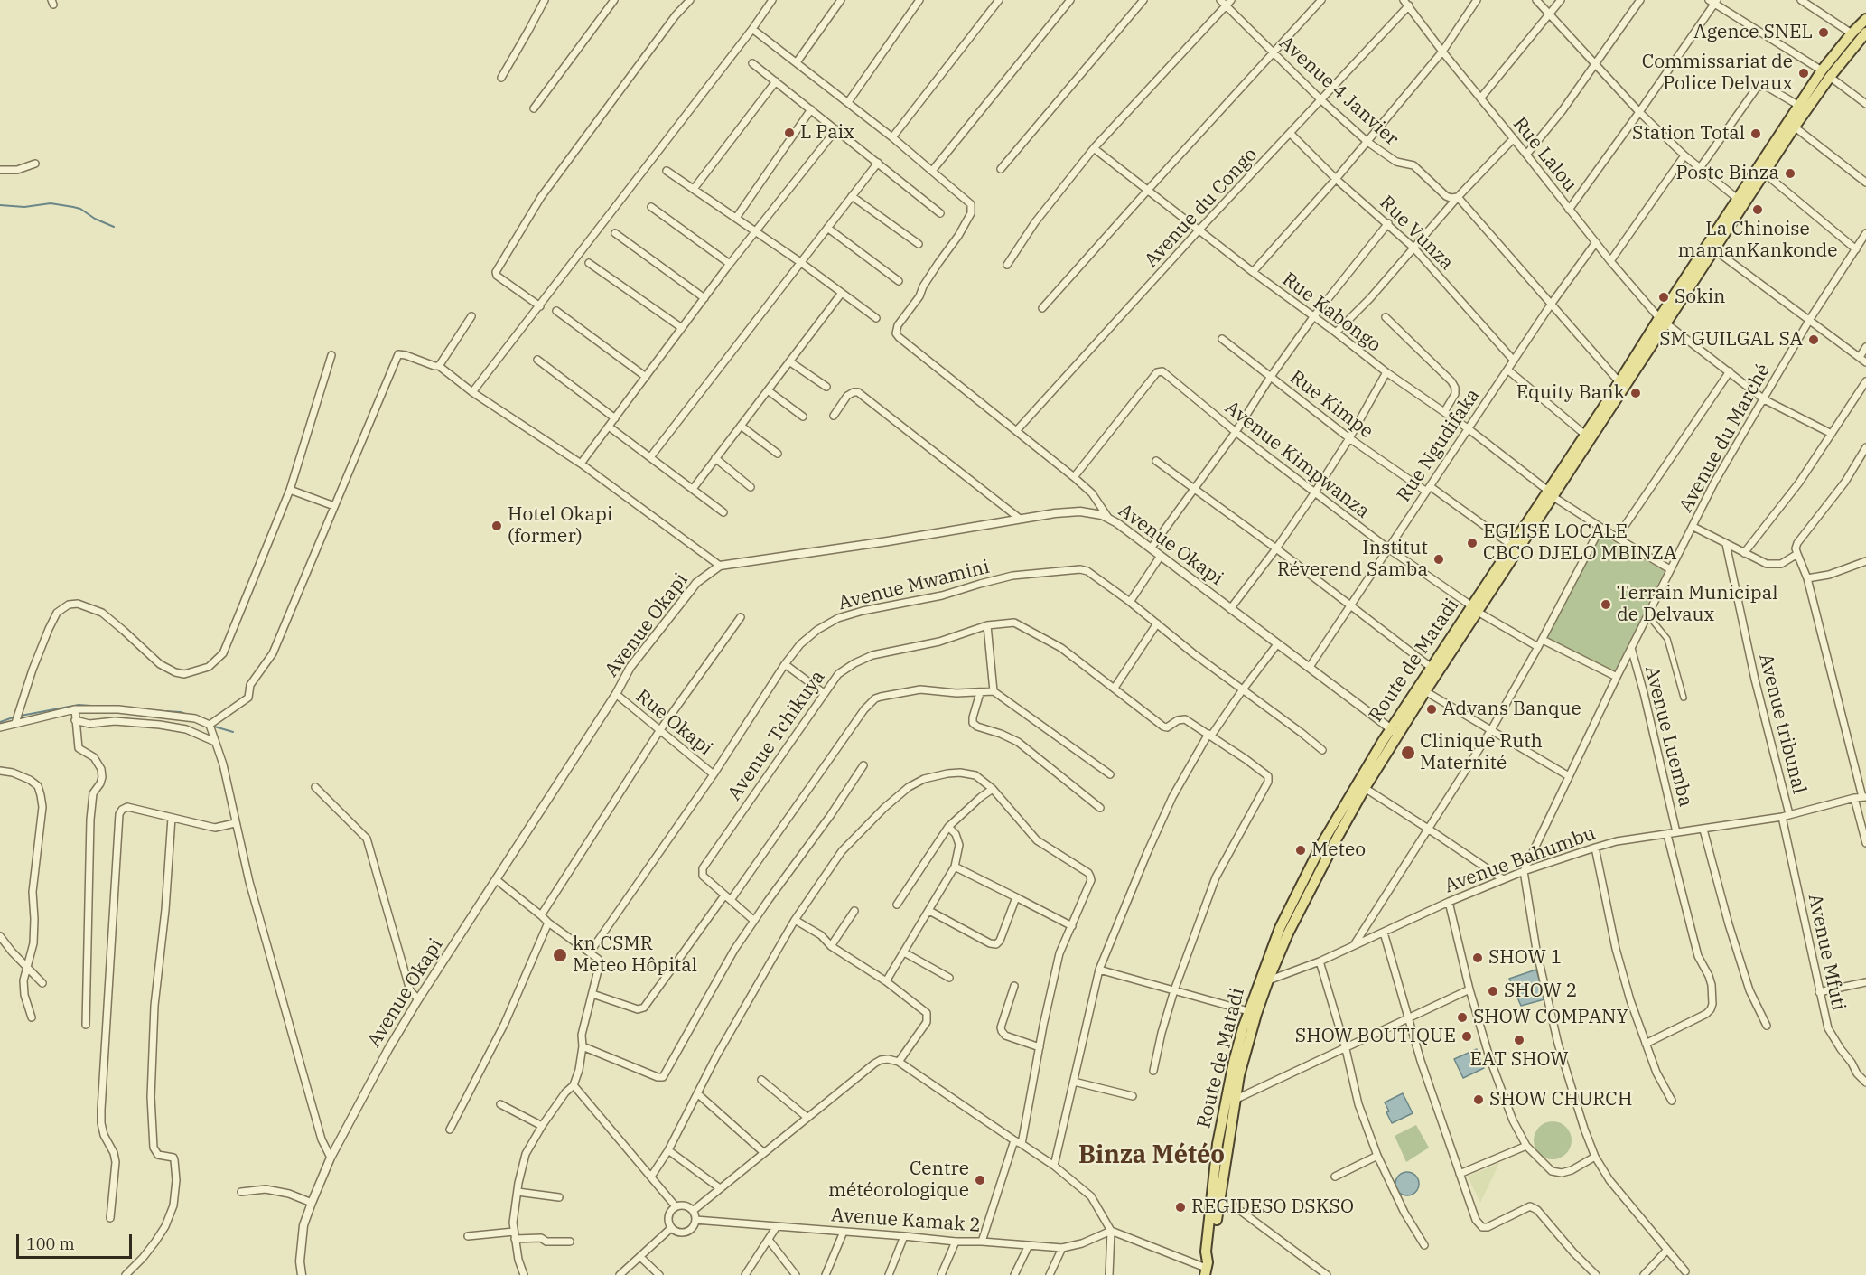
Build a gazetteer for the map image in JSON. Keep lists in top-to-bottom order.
{
  "streets": {
    "main road": ["Route de Matadi"],
    "street": [
      "Avenue 4 Janvier",
      "Rue Lalou",
      "Avenue du Congo",
      "Rue Vunza",
      "Rue Kabongo",
      "Rue Kimpe",
      "Avenue du Marché",
      "Rue Ngudifaka",
      "Avenue Kimpwanza",
      "Avenue Okapi",
      "Avenue Mwamini",
      "Rue Okapi",
      "Avenue tribunal",
      "Avenue Tchikuya",
      "Avenue Luemba",
      "Avenue Bahumbu",
      "Avenue Mfuti",
      "Avenue Kamak 2"
    ]
  },
  "crossings": [
    ["Avenue 4 Janvier", "Avenue du Congo"],
    ["Avenue 4 Janvier", "Rue Ngudifaka"],
    ["Avenue 4 Janvier", "Route de Matadi"],
    ["Rue Lalou", "Avenue du Congo"],
    ["Rue Lalou", "Avenue du Marché"],
    ["Rue Lalou", "Rue Ngudifaka"],
    ["Rue Lalou", "Route de Matadi"],
    ["Avenue du Congo", "Rue Vunza"],
    ["Avenue du Congo", "Rue Kabongo"],
    ["Rue Vunza", "Rue Ngudifaka"],
    ["Rue Kabongo", "Avenue du Marché"],
    ["Rue Kabongo", "Rue Ngudifaka"],
    ["Rue Kabongo", "Route de Matadi"],
    ["Rue Kimpe", "Rue Ngudifaka"],
    ["Rue Kimpe", "Route de Matadi"],
    ["Avenue du Marché", "Avenue Luemba"],
    ["Avenue du Marché", "Avenue Bahumbu"],
    ["Rue Ngudifaka", "Avenue Kimpwanza"],
    ["Rue Ngudifaka", "Avenue Okapi"],
    ["Avenue Kimpwanza", "Route de Matadi"],
    ["Avenue Okapi", "Route de Matadi"],
    ["Avenue Okapi", "Rue Okapi"],
    ["Avenue Mwamini", "Rue Okapi"],
    ["Route de Matadi", "Avenue Bahumbu"],
    ["Avenue tribunal", "Avenue Bahumbu"],
    ["Avenue Luemba", "Avenue Bahumbu"],
    ["Avenue Bahumbu", "Avenue Mfuti"]
  ],
  "districts": ["Binza Météo"],
  "places": [
    "Agence SNEL",
    "Commissariat de Police Delvaux",
    "L Paix",
    "Station Total",
    "Poste Binza",
    "La Chinoise mamanKankonde",
    "Sokin",
    "SM GUILGAL SA",
    "Equity Bank",
    "Hotel Okapi (former)",
    "EGLISE LOCALE CBCO DJELO MBINZA",
    "Institut Réverend Samba",
    "Terrain Municipal de Delvaux",
    "Advans Banque",
    "Clinique Ruth Maternité",
    "Meteo",
    "kn CSMR Meteo Hôpital",
    "SHOW 1",
    "SHOW 2",
    "SHOW COMPANY",
    "SHOW BOUTIQUE",
    "EAT SHOW",
    "SHOW CHURCH",
    "Centre météorologique",
    "REGIDESO DSKSO"
  ],
  "scale_bar": "100 m"
}
